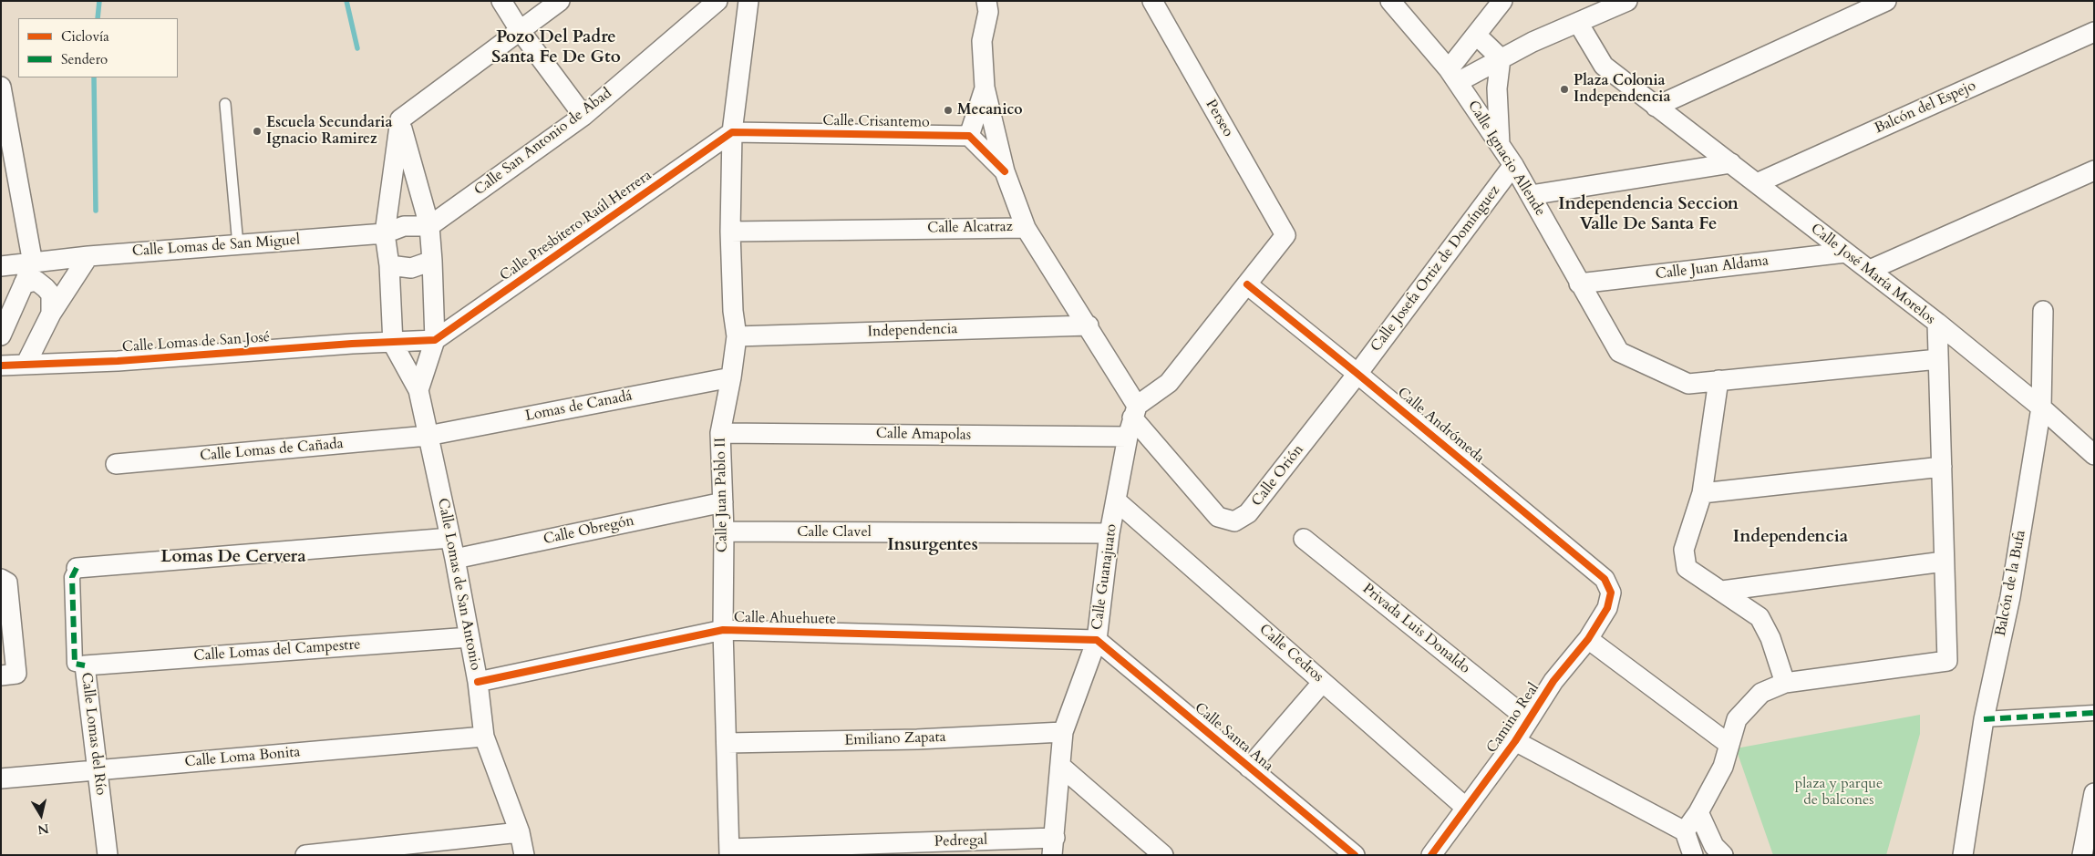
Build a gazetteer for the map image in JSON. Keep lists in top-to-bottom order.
{
  "streets": {
    "street": [
      "Balcón del Espejo",
      "Perseo",
      "Calle Crisantemo",
      "Calle San Antonio de Abad",
      "Calle Ignacio Allende",
      "Calle Presbítero Raúl Herrera",
      "Calle Alcatraz",
      "Calle Lomas de San Miguel",
      "Calle Juan Aldama",
      "Calle Josefa Ortiz de Domínguez",
      "Calle José María Morelos",
      "Independencia",
      "Calle Lomas de San José",
      "Lomas de Canadá",
      "Calle Andrómeda",
      "Calle Amapolas",
      "Calle Lomas de Cañada",
      "Calle Orión",
      "Calle Juan Pablo II",
      "Calle Obregón",
      "Calle Clavel",
      "Calle Guanajuato",
      "Balcón de la Bufa",
      "Calle Lomas de San Antonio",
      "Calle Ahuehuete",
      "Privada Luis Donaldo",
      "Calle Lomas del Campestre",
      "Calle Cedros",
      "Camino Real",
      "Calle Lomas del Río",
      "Calle Santa Ana",
      "Emiliano Zapata",
      "Calle Loma Bonita",
      "Pedregal"
    ]
  },
  "crossings": [
    ["Balcón del Espejo", "Calle José María Morelos"],
    ["Perseo", "Calle Andrómeda"],
    ["Calle Crisantemo", "Calle Presbítero Raúl Herrera"],
    ["Calle Crisantemo", "Calle Juan Pablo II"],
    ["Calle San Antonio de Abad", "Calle Lomas de San Miguel"],
    ["Calle San Antonio de Abad", "Calle Lomas de San Antonio"],
    ["Calle Ignacio Allende", "Calle Juan Aldama"],
    ["Calle Ignacio Allende", "Calle Josefa Ortiz de Domínguez"],
    ["Calle Presbítero Raúl Herrera", "Calle Lomas de San José"],
    ["Calle Presbítero Raúl Herrera", "Calle Juan Pablo II"],
    ["Calle Presbítero Raúl Herrera", "Calle Lomas de San Antonio"],
    ["Calle Alcatraz", "Independencia"],
    ["Calle Alcatraz", "Calle Orión"],
    ["Calle Alcatraz", "Calle Juan Pablo II"],
    ["Calle Alcatraz", "Calle Guanajuato"],
    ["Calle Lomas de San Miguel", "Calle Lomas de San Antonio"],
    ["Calle Juan Aldama", "Calle José María Morelos"],
    ["Calle Josefa Ortiz de Domínguez", "Calle Andrómeda"],
    ["Calle Josefa Ortiz de Domínguez", "Calle Orión"],
    ["Independencia", "Calle Juan Pablo II"],
    ["Calle Lomas de San José", "Calle Lomas de San Antonio"],
    ["Lomas de Canadá", "Calle Lomas de Cañada"],
    ["Lomas de Canadá", "Calle Juan Pablo II"],
    ["Lomas de Canadá", "Calle Lomas de San Antonio"],
    ["Calle Andrómeda", "Calle Orión"],
    ["Calle Andrómeda", "Camino Real"],
    ["Calle Amapolas", "Calle Juan Pablo II"],
    ["Calle Amapolas", "Calle Guanajuato"],
    ["Calle Lomas de Cañada", "Calle Lomas de San Antonio"],
    ["Calle Orión", "Calle Guanajuato"],
    ["Calle Juan Pablo II", "Calle Obregón"],
    ["Calle Juan Pablo II", "Calle Clavel"],
    ["Calle Juan Pablo II", "Calle Ahuehuete"],
    ["Calle Juan Pablo II", "Emiliano Zapata"],
    ["Calle Juan Pablo II", "Pedregal"],
    ["Calle Obregón", "Calle Lomas de San Antonio"],
    ["Calle Clavel", "Calle Guanajuato"],
    ["Calle Guanajuato", "Calle Ahuehuete"],
    ["Calle Guanajuato", "Calle Cedros"],
    ["Calle Guanajuato", "Calle Santa Ana"],
    ["Calle Guanajuato", "Emiliano Zapata"],
    ["Calle Guanajuato", "Pedregal"],
    ["Calle Lomas de San Antonio", "Calle Ahuehuete"],
    ["Calle Lomas de San Antonio", "Calle Lomas del Campestre"],
    ["Calle Lomas de San Antonio", "Calle Loma Bonita"],
    ["Calle Ahuehuete", "Calle Santa Ana"],
    ["Privada Luis Donaldo", "Camino Real"],
    ["Calle Lomas del Campestre", "Calle Lomas del Río"],
    ["Calle Cedros", "Camino Real"],
    ["Calle Lomas del Río", "Calle Loma Bonita"]
  ],
  "districts": [
    "Pozo Del Padre Santa Fe De Gto",
    "Independencia Seccion Valle De Santa Fe",
    "Independencia",
    "Insurgentes",
    "Lomas De Cervera"
  ],
  "parks": ["plaza y parque de balcones"],
  "places": ["Plaza Colonia Independencia", "Mecanico", "Escuela Secundaria Ignacio Ramirez"],
  "legend": ["Ciclovía", "Sendero"],
  "north": "bottom"
}
